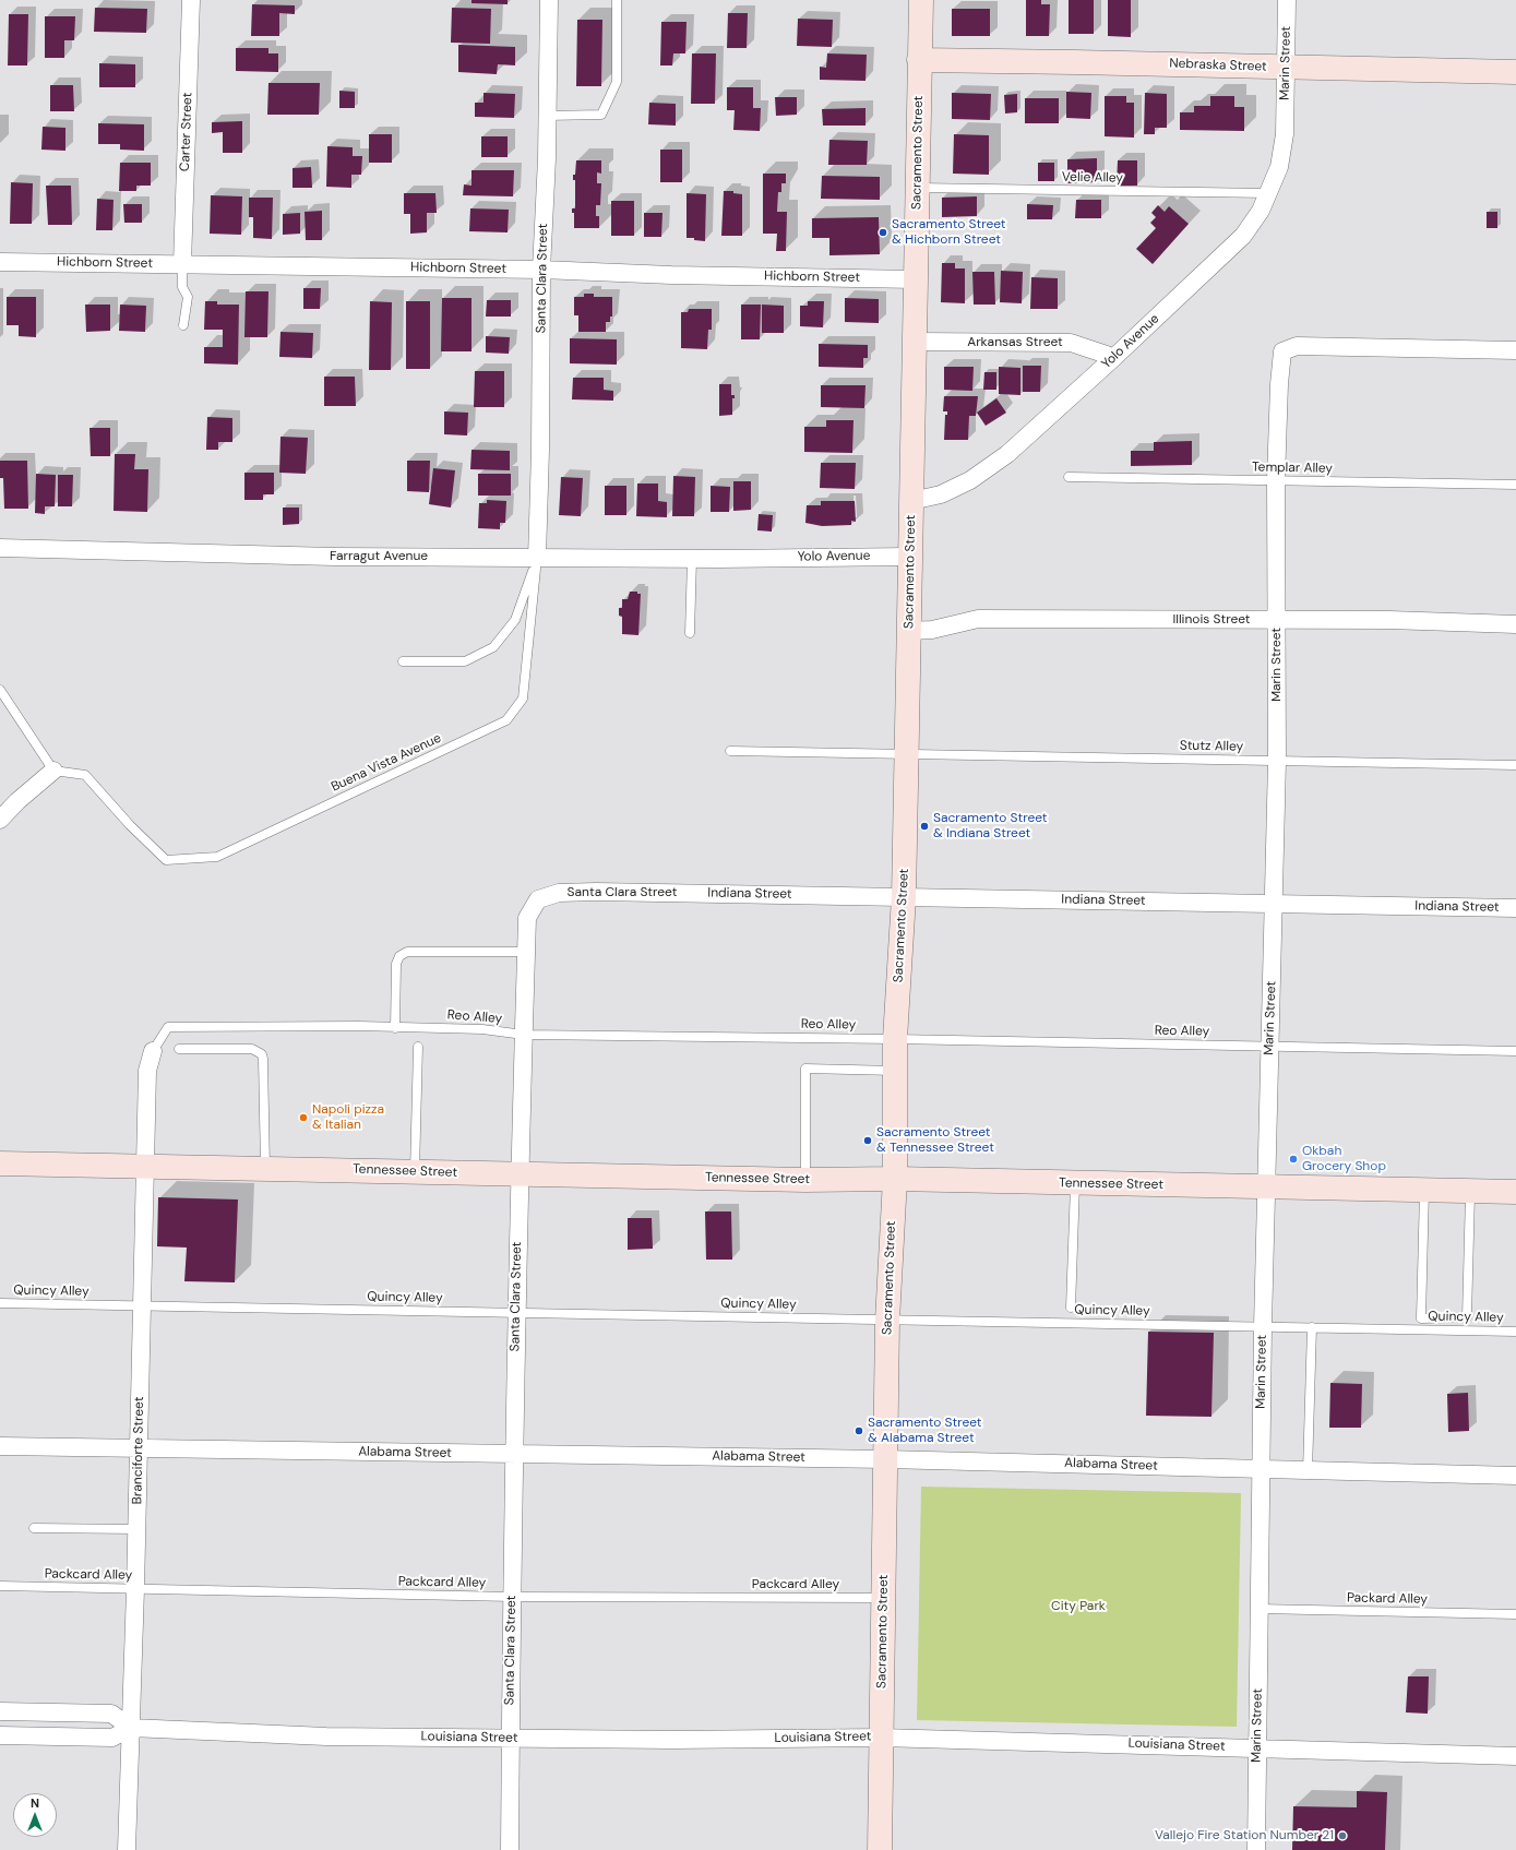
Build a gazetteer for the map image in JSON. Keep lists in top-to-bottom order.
{
  "streets": {
    "main road": ["Nebraska Street", "Sacramento Street", "Tennessee Street"],
    "street": [
      "Marin Street",
      "Carter Street",
      "Hichborn Street",
      "Santa Clara Street",
      "Yolo Avenue",
      "Arkansas Street",
      "Farragut Avenue",
      "Illinois Street",
      "Indiana Street",
      "Branciforte Street",
      "Alabama Street",
      "Louisiana Street"
    ],
    "lane": [
      "Velie Alley",
      "Templar Alley",
      "Stutz Alley",
      "Buena Vista Avenue",
      "Reo Alley",
      "Quincy Alley",
      "Packcard Alley",
      "Packard Alley"
    ]
  },
  "crossings": [
    ["Marin Street", "Nebraska Street"],
    ["Marin Street", "Yolo Avenue"],
    ["Marin Street", "Templar Alley"],
    ["Marin Street", "Illinois Street"],
    ["Marin Street", "Stutz Alley"],
    ["Marin Street", "Indiana Street"],
    ["Marin Street", "Reo Alley"],
    ["Marin Street", "Tennessee Street"],
    ["Marin Street", "Quincy Alley"],
    ["Marin Street", "Alabama Street"],
    ["Marin Street", "Packard Alley"],
    ["Marin Street", "Louisiana Street"],
    ["Nebraska Street", "Sacramento Street"],
    ["Carter Street", "Hichborn Street"],
    ["Sacramento Street", "Velie Alley"],
    ["Sacramento Street", "Hichborn Street"],
    ["Sacramento Street", "Yolo Avenue"],
    ["Sacramento Street", "Arkansas Street"],
    ["Sacramento Street", "Illinois Street"],
    ["Sacramento Street", "Stutz Alley"],
    ["Sacramento Street", "Indiana Street"],
    ["Sacramento Street", "Reo Alley"],
    ["Sacramento Street", "Tennessee Street"],
    ["Sacramento Street", "Quincy Alley"],
    ["Sacramento Street", "Alabama Street"],
    ["Sacramento Street", "Packcard Alley"],
    ["Sacramento Street", "Louisiana Street"],
    ["Velie Alley", "Yolo Avenue"],
    ["Hichborn Street", "Santa Clara Street"],
    ["Santa Clara Street", "Farragut Avenue"],
    ["Santa Clara Street", "Buena Vista Avenue"],
    ["Santa Clara Street", "Indiana Street"],
    ["Santa Clara Street", "Reo Alley"],
    ["Santa Clara Street", "Tennessee Street"],
    ["Santa Clara Street", "Quincy Alley"],
    ["Santa Clara Street", "Alabama Street"],
    ["Santa Clara Street", "Packcard Alley"],
    ["Santa Clara Street", "Louisiana Street"],
    ["Yolo Avenue", "Arkansas Street"],
    ["Yolo Avenue", "Farragut Avenue"],
    ["Farragut Avenue", "Buena Vista Avenue"],
    ["Reo Alley", "Branciforte Street"],
    ["Tennessee Street", "Branciforte Street"],
    ["Quincy Alley", "Branciforte Street"],
    ["Branciforte Street", "Alabama Street"],
    ["Branciforte Street", "Packcard Alley"],
    ["Branciforte Street", "Louisiana Street"]
  ],
  "parks": ["City Park"],
  "places": [
    "Sacramento Street & Hichborn Street",
    "Sacramento Street & Indiana Street",
    "Napoli pizza & Italian",
    "Sacramento Street & Tennessee Street",
    "Okbah Grocery Shop",
    "Sacramento Street & Alabama Street",
    "Vallejo Fire Station Number 21"
  ],
  "north": "top"
}
